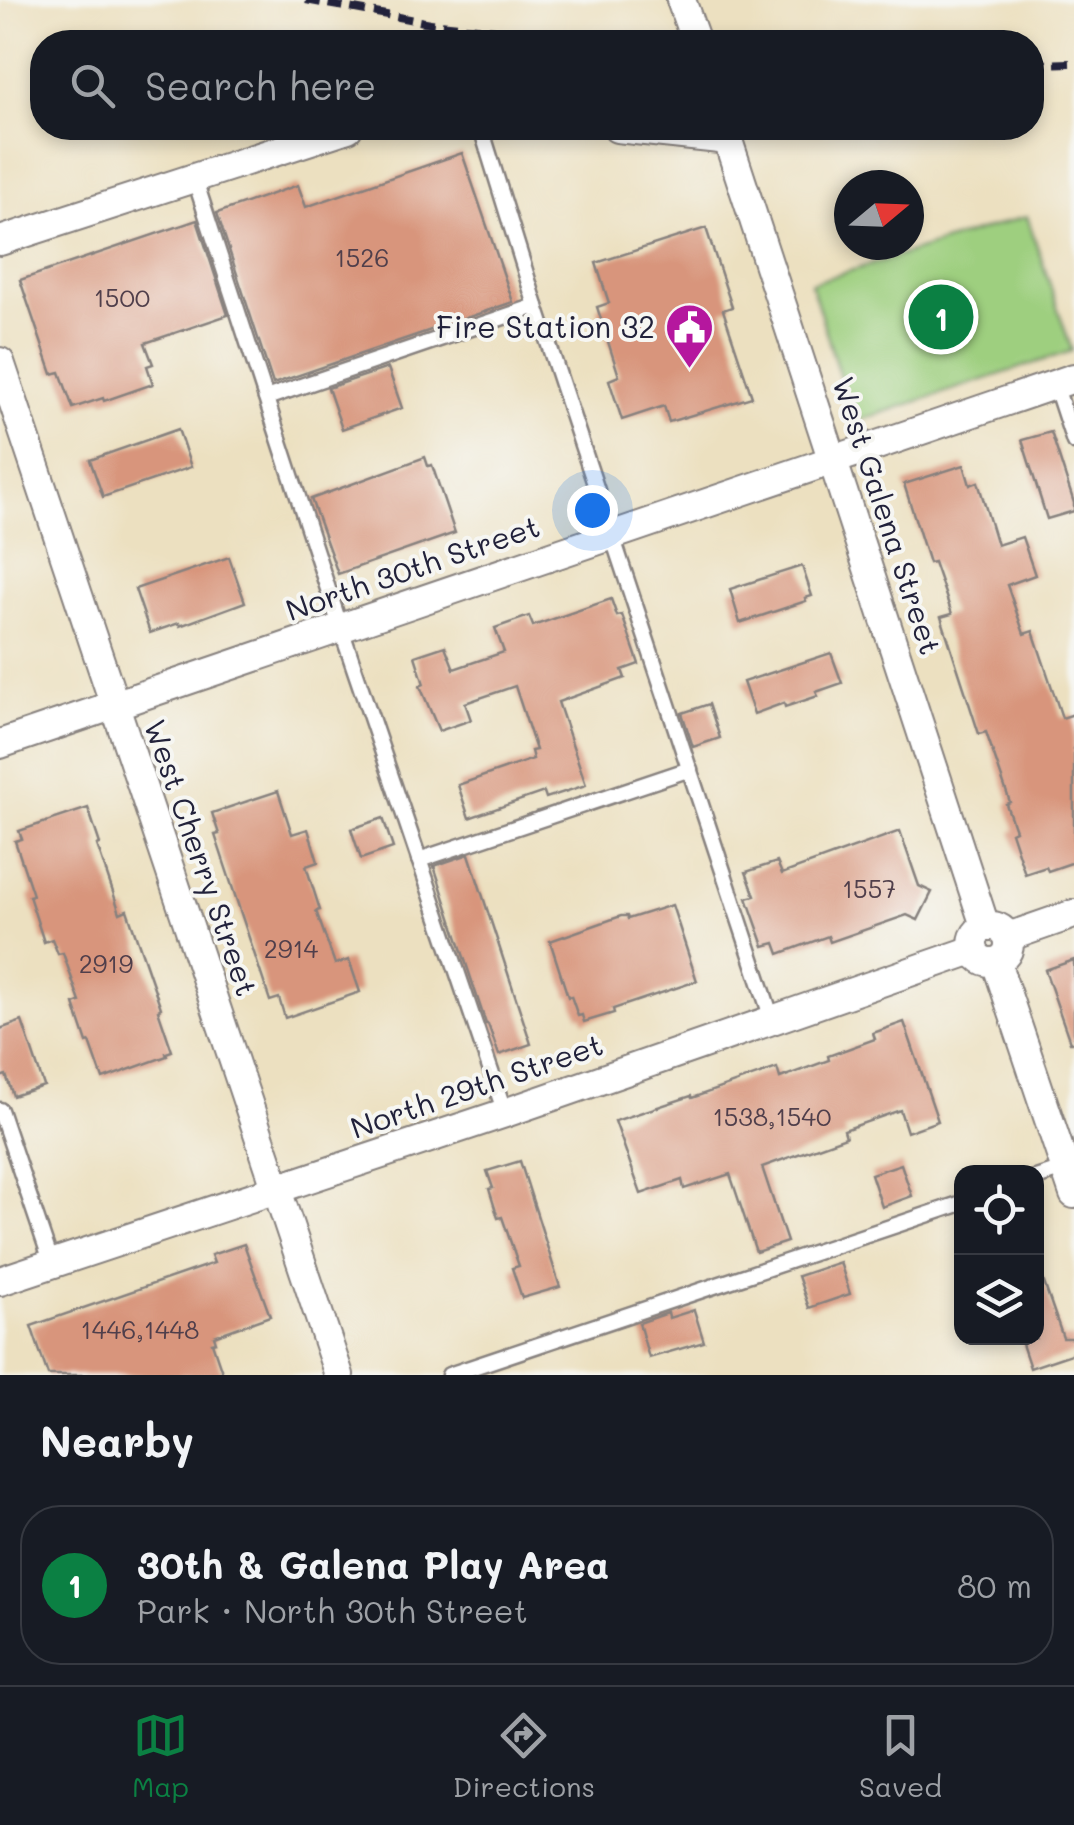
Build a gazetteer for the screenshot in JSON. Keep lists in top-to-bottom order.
{
  "streets": {
    "street": [
      "West Galena Street",
      "North 30th Street",
      "West Cherry Street",
      "North 29th Street"
    ]
  },
  "crossings": [
    ["West Galena Street", "North 30th Street"],
    ["West Galena Street", "North 29th Street"],
    ["North 30th Street", "West Cherry Street"],
    ["West Cherry Street", "North 29th Street"]
  ],
  "places": {
    "public building": ["Fire Station 32"]
  },
  "house_numbers": [
    "1526",
    "1500",
    "1557",
    "2914",
    "2919",
    "1538,1540",
    "1446,1448"
  ],
  "north": "right",
  "page": {
    "search": "Search here",
    "pins": "1",
    "heading": "Nearby",
    "list": [
      {
        "mark": "1",
        "name": "30th & Galena Play Area",
        "note": "Park · North 30th Street",
        "value": "80 m"
      }
    ],
    "nav": ["Map", "Directions", "Saved"]
  }
}
